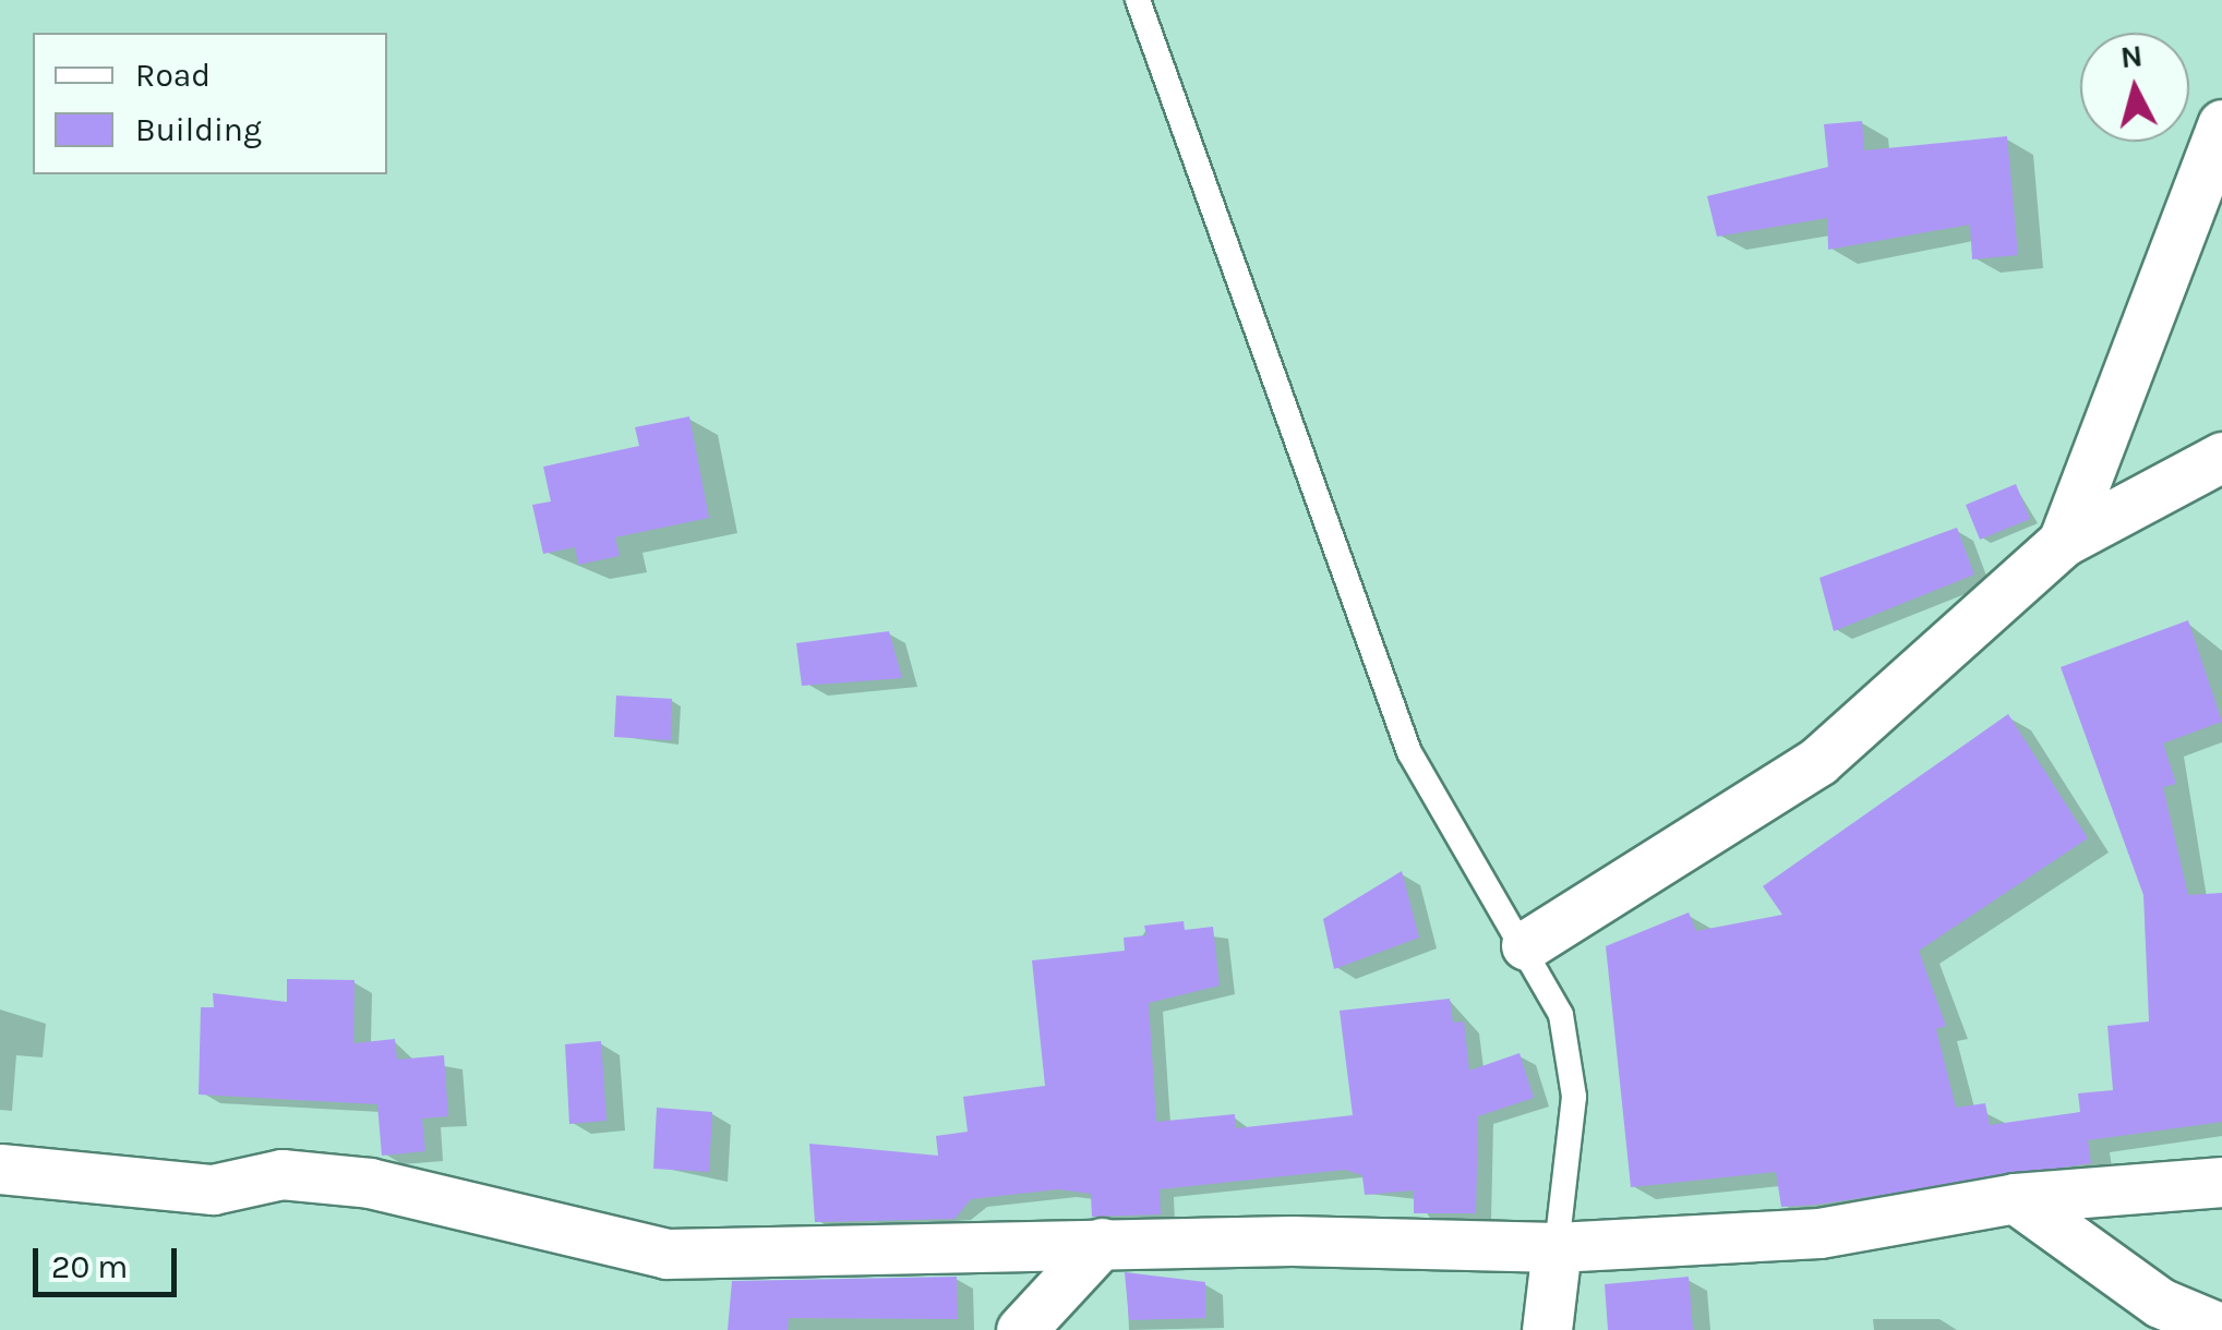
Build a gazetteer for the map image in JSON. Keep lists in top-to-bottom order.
{
  "legend": ["Road", "Building"],
  "scale_bar": "20 m",
  "north": "top"
}
